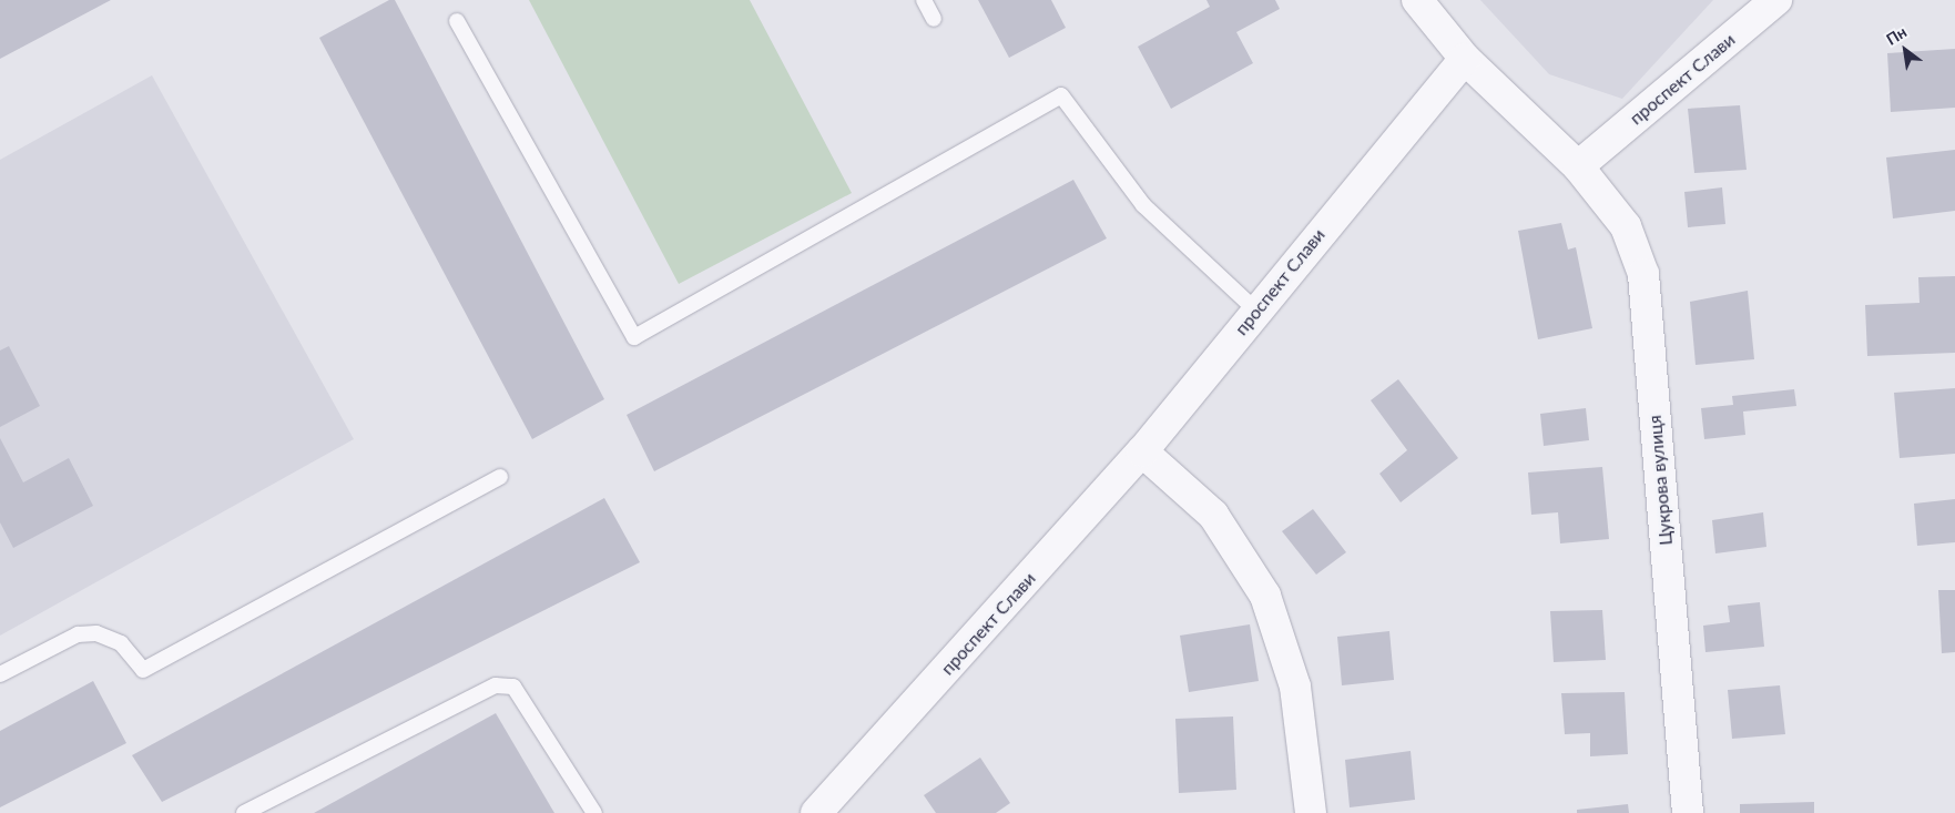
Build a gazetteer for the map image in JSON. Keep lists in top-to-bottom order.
{
  "streets": {
    "street": ["проспект Слави", "Цукрова вулиця"]
  },
  "crossings": [
    ["проспект Слави", "Цукрова вулиця"]
  ],
  "north": "top left"
}
